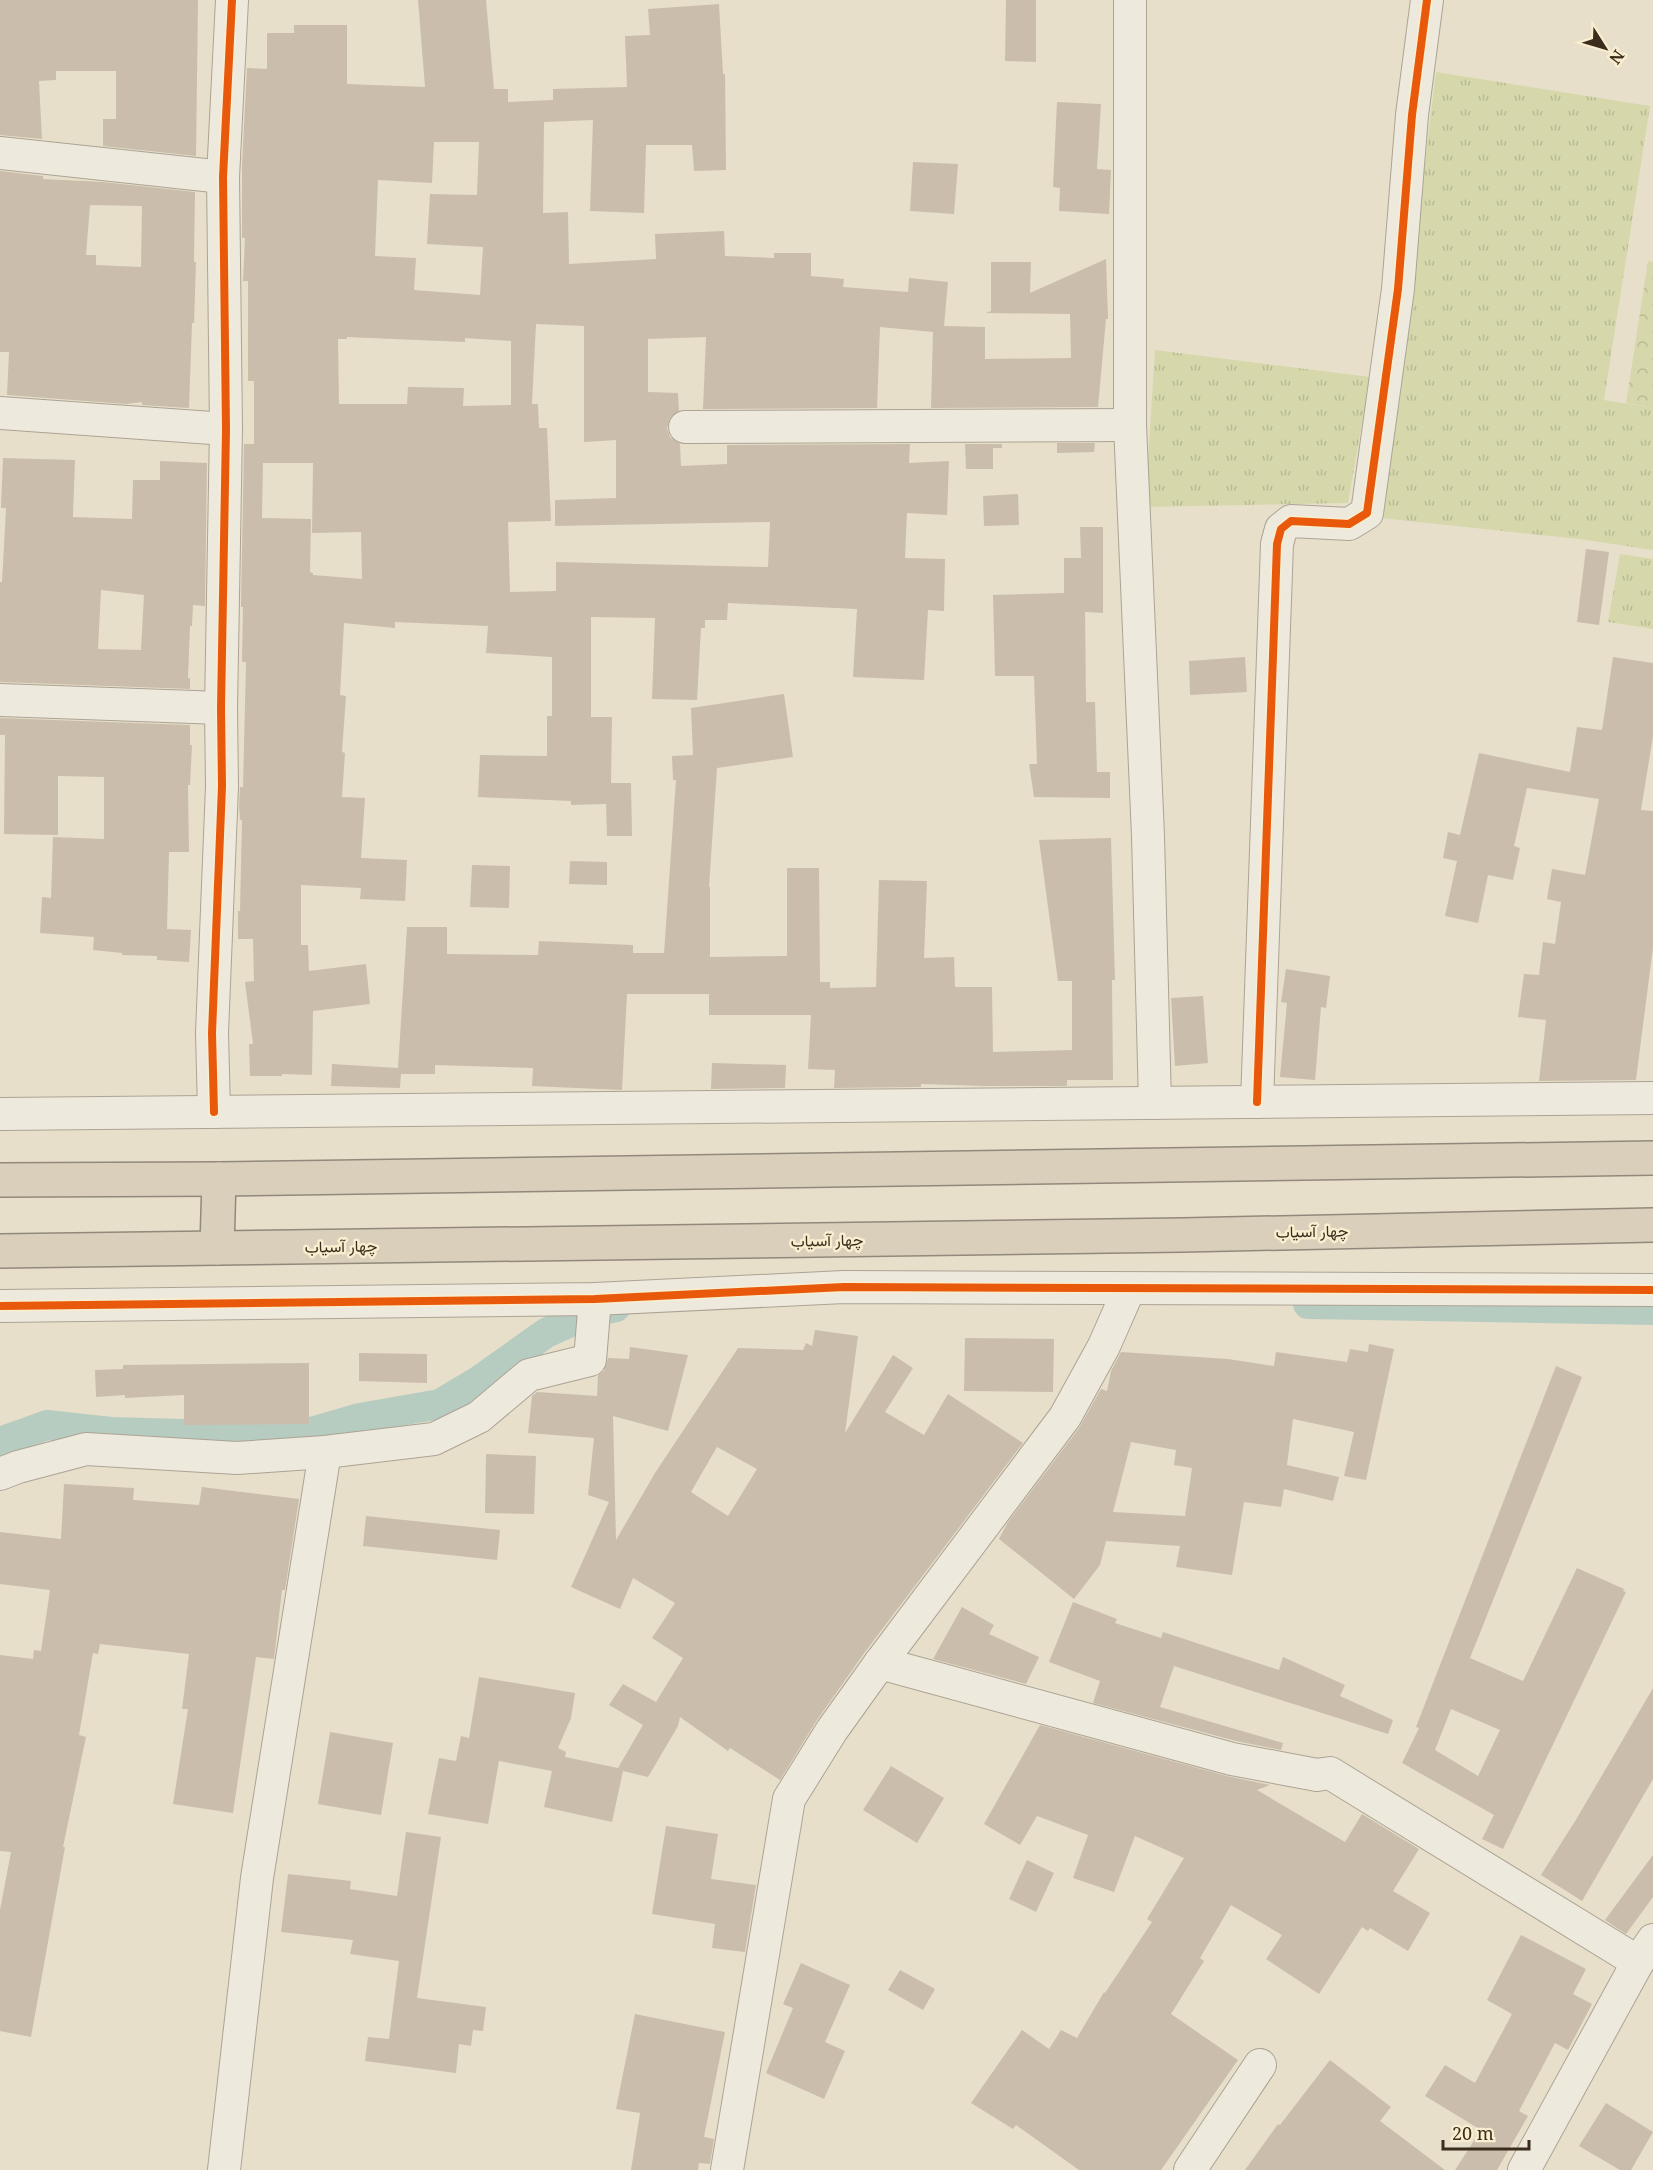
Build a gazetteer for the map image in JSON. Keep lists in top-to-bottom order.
{
  "streets": {
    "highway": ["چهار آسیاب"]
  },
  "scale_bar": "20 m",
  "north": "bottom right"
}
